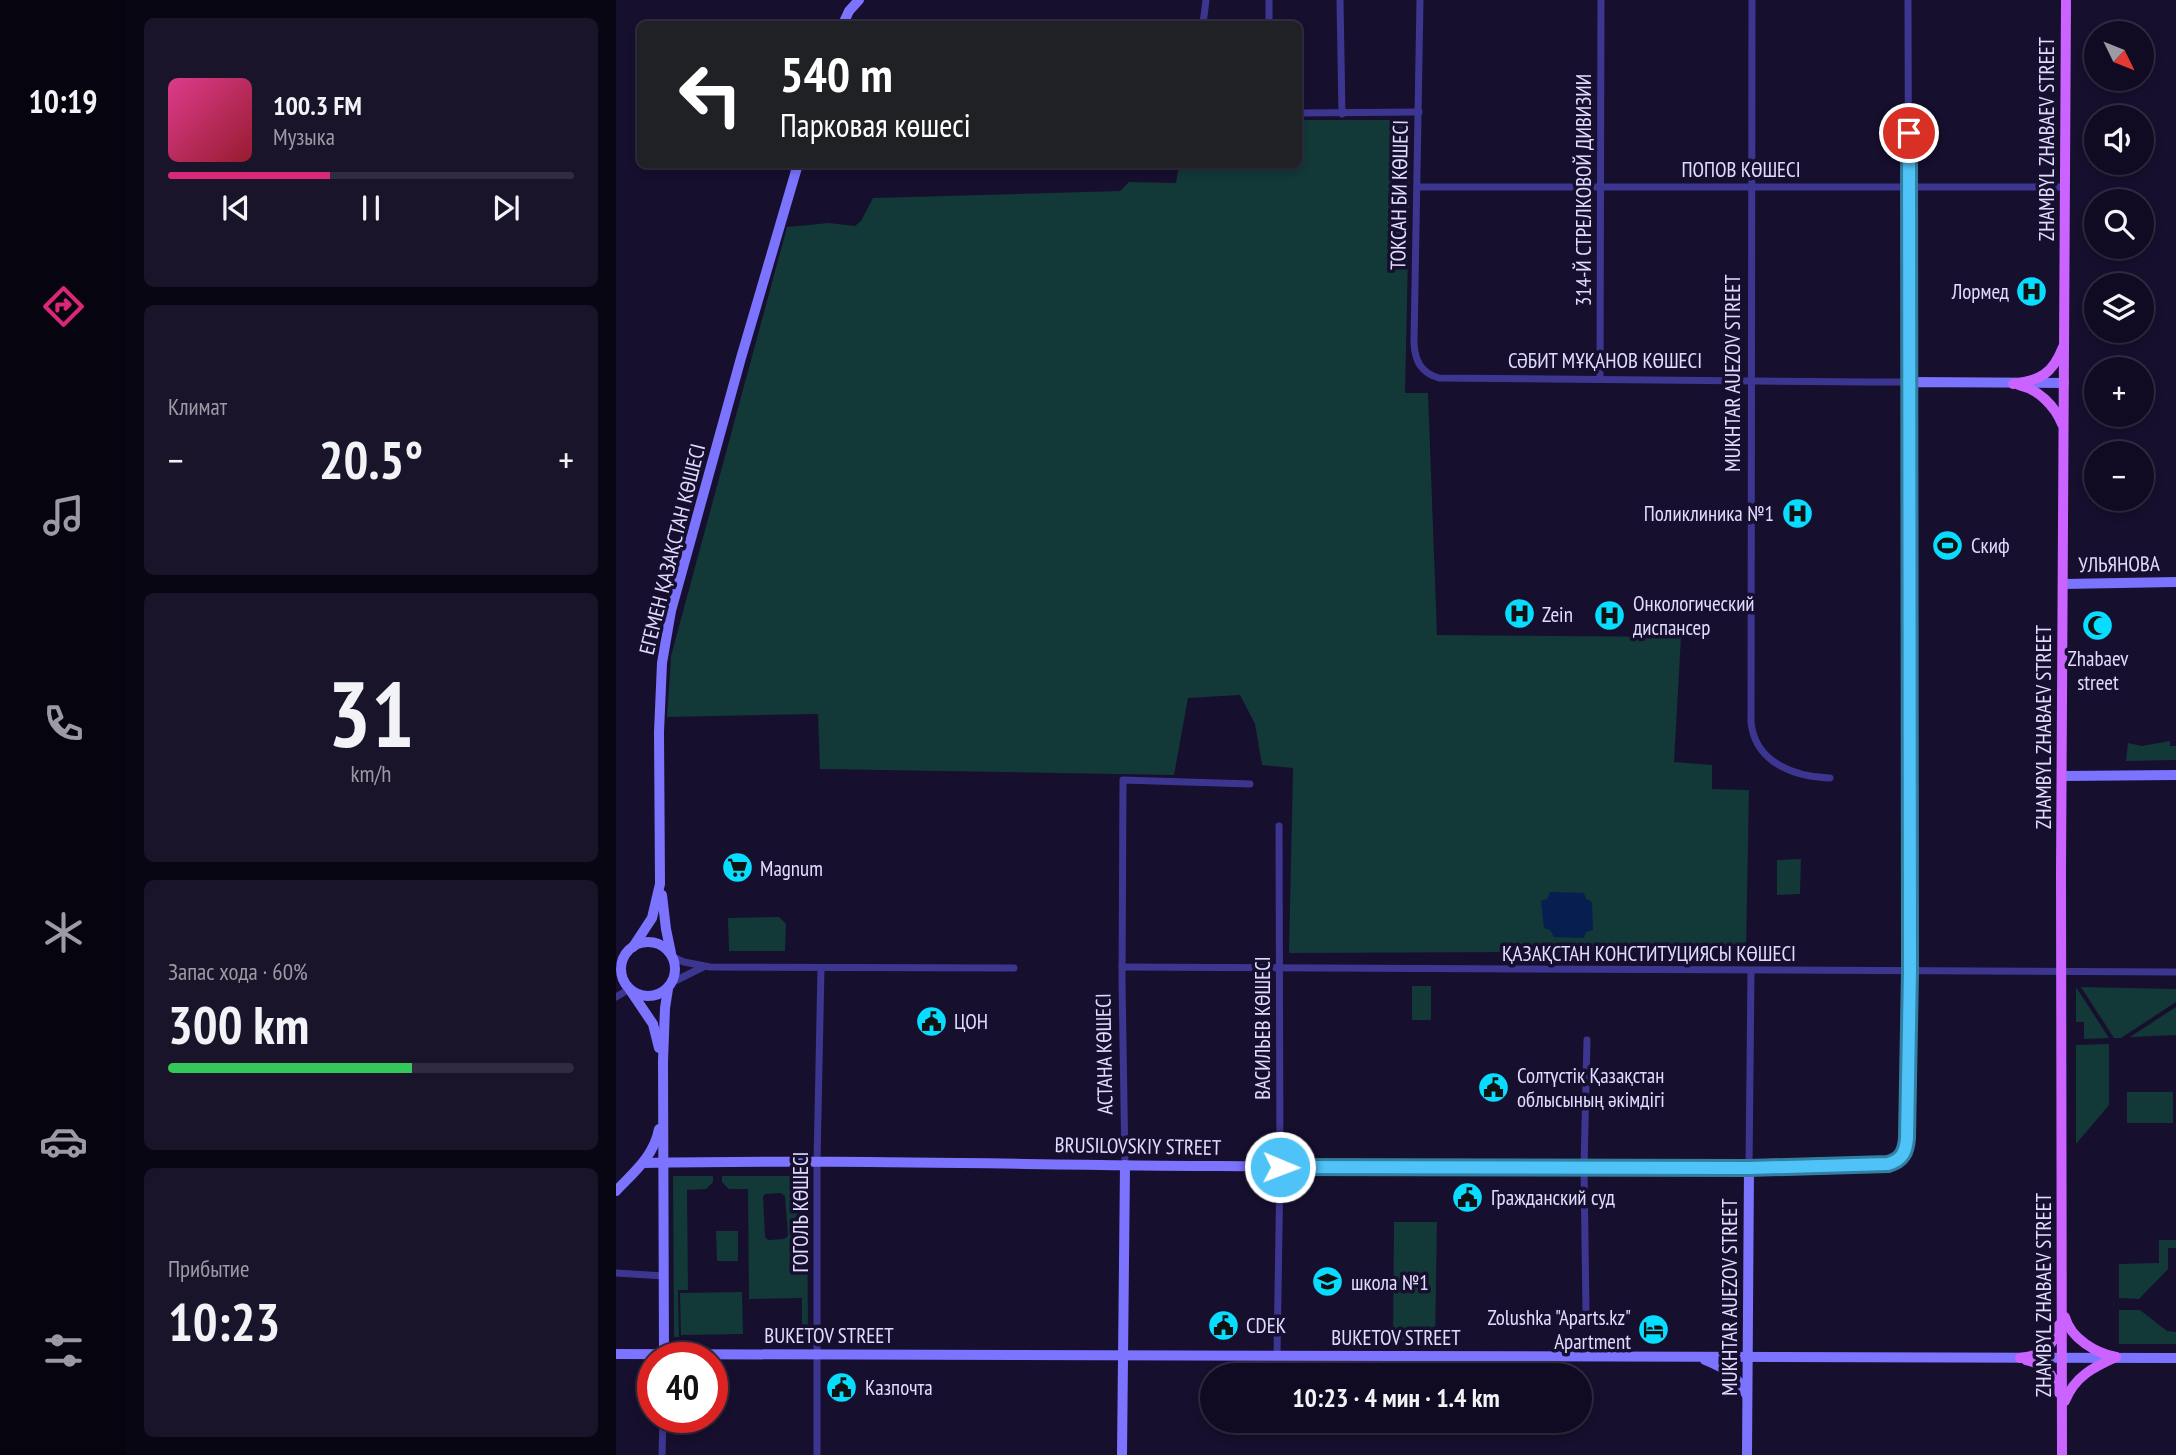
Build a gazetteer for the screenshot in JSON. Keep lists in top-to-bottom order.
{
  "streets": {
    "main road": [
      "ZHAMBYL ZHABAEV STREET",
      "СӘБИТ МҰҚАНОВ КӨШЕСІ",
      "MUKHTAR AUEZOV STREET",
      "ЕГЕМЕН ҚАЗАҚСТАН КӨШЕСІ",
      "УЛЬЯНОВА",
      "АСТАНА КӨШЕСІ",
      "BRUSILOVSKIY STREET",
      "BUKETOV STREET"
    ],
    "street": [
      "ПОПОВ КӨШЕСІ",
      "314-Й СТРЕЛКОВОЙ ДИВИЗИИ",
      "ТОКСАН БИ КӨШЕСІ",
      "ҚАЗАҚСТАН КОНСТИТУЦИЯСЫ КӨШЕСІ",
      "ВАСИЛЬЕВ КӨШЕСІ",
      "ГОГОЛЬ КӨШЕСІ"
    ]
  },
  "crossings": [
    ["ZHAMBYL ZHABAEV STREET", "ПОПОВ КӨШЕСІ"],
    ["ZHAMBYL ZHABAEV STREET", "СӘБИТ МҰҚАНОВ КӨШЕСІ"],
    ["ZHAMBYL ZHABAEV STREET", "УЛЬЯНОВА"],
    ["ZHAMBYL ZHABAEV STREET", "ҚАЗАҚСТАН КОНСТИТУЦИЯСЫ КӨШЕСІ"],
    ["ZHAMBYL ZHABAEV STREET", "BUKETOV STREET"],
    ["ПОПОВ КӨШЕСІ", "314-Й СТРЕЛКОВОЙ ДИВИЗИИ"],
    ["ПОПОВ КӨШЕСІ", "ТОКСАН БИ КӨШЕСІ"],
    ["ПОПОВ КӨШЕСІ", "MUKHTAR AUEZOV STREET"],
    ["314-Й СТРЕЛКОВОЙ ДИВИЗИИ", "СӘБИТ МҰҚАНОВ КӨШЕСІ"],
    ["ТОКСАН БИ КӨШЕСІ", "СӘБИТ МҰҚАНОВ КӨШЕСІ"],
    ["СӘБИТ МҰҚАНОВ КӨШЕСІ", "MUKHTAR AUEZOV STREET"],
    ["MUKHTAR AUEZOV STREET", "ҚАЗАҚСТАН КОНСТИТУЦИЯСЫ КӨШЕСІ"],
    ["MUKHTAR AUEZOV STREET", "BRUSILOVSKIY STREET"],
    ["MUKHTAR AUEZOV STREET", "BUKETOV STREET"],
    ["ҚАЗАҚСТАН КОНСТИТУЦИЯСЫ КӨШЕСІ", "ВАСИЛЬЕВ КӨШЕСІ"],
    ["ҚАЗАҚСТАН КОНСТИТУЦИЯСЫ КӨШЕСІ", "АСТАНА КӨШЕСІ"],
    ["ҚАЗАҚСТАН КОНСТИТУЦИЯСЫ КӨШЕСІ", "BRUSILOVSKIY STREET"],
    ["ВАСИЛЬЕВ КӨШЕСІ", "BRUSILOVSKIY STREET"],
    ["ВАСИЛЬЕВ КӨШЕСІ", "BUKETOV STREET"],
    ["АСТАНА КӨШЕСІ", "BRUSILOVSKIY STREET"],
    ["АСТАНА КӨШЕСІ", "BUKETOV STREET"],
    ["BRUSILOVSKIY STREET", "ГОГОЛЬ КӨШЕСІ"],
    ["ГОГОЛЬ КӨШЕСІ", "BUKETOV STREET"]
  ],
  "places": {
    "hospital": [
      "Лормед",
      "Поликлиника №1",
      "Zein",
      "Онкологический диспансер"
    ],
    "sports": ["Скиф"],
    "mosque": ["Zhabaev street"],
    "supermarket": ["Magnum"],
    "public building": [
      "ЦОН",
      "Солтүстік Қазақстан облысының әкімдігі",
      "Гражданский суд",
      "CDEK",
      "Казпочта"
    ],
    "school or university": ["школа №1"],
    "hotel": ["Zolushka \"Aparts.kz\" Apartment"]
  },
  "north": "bottom right",
  "page": {
    "tabs": "10:19",
    "map_buttons": ["+", "−"],
    "turn": ["540 m", "Парковая көшесі"],
    "song": ["100.3 FM", "Музыка"],
    "tile": [
      "Климат",
      ["31", "km/h"],
      ["Запас хода · 60%", "300 km"],
      ["Прибытие", "10:23"]
    ],
    "heat": ["−", "20.5°", "+"],
    "limit": "40",
    "trip": "10:23 · 4 мин · 1.4 km"
  }
}
